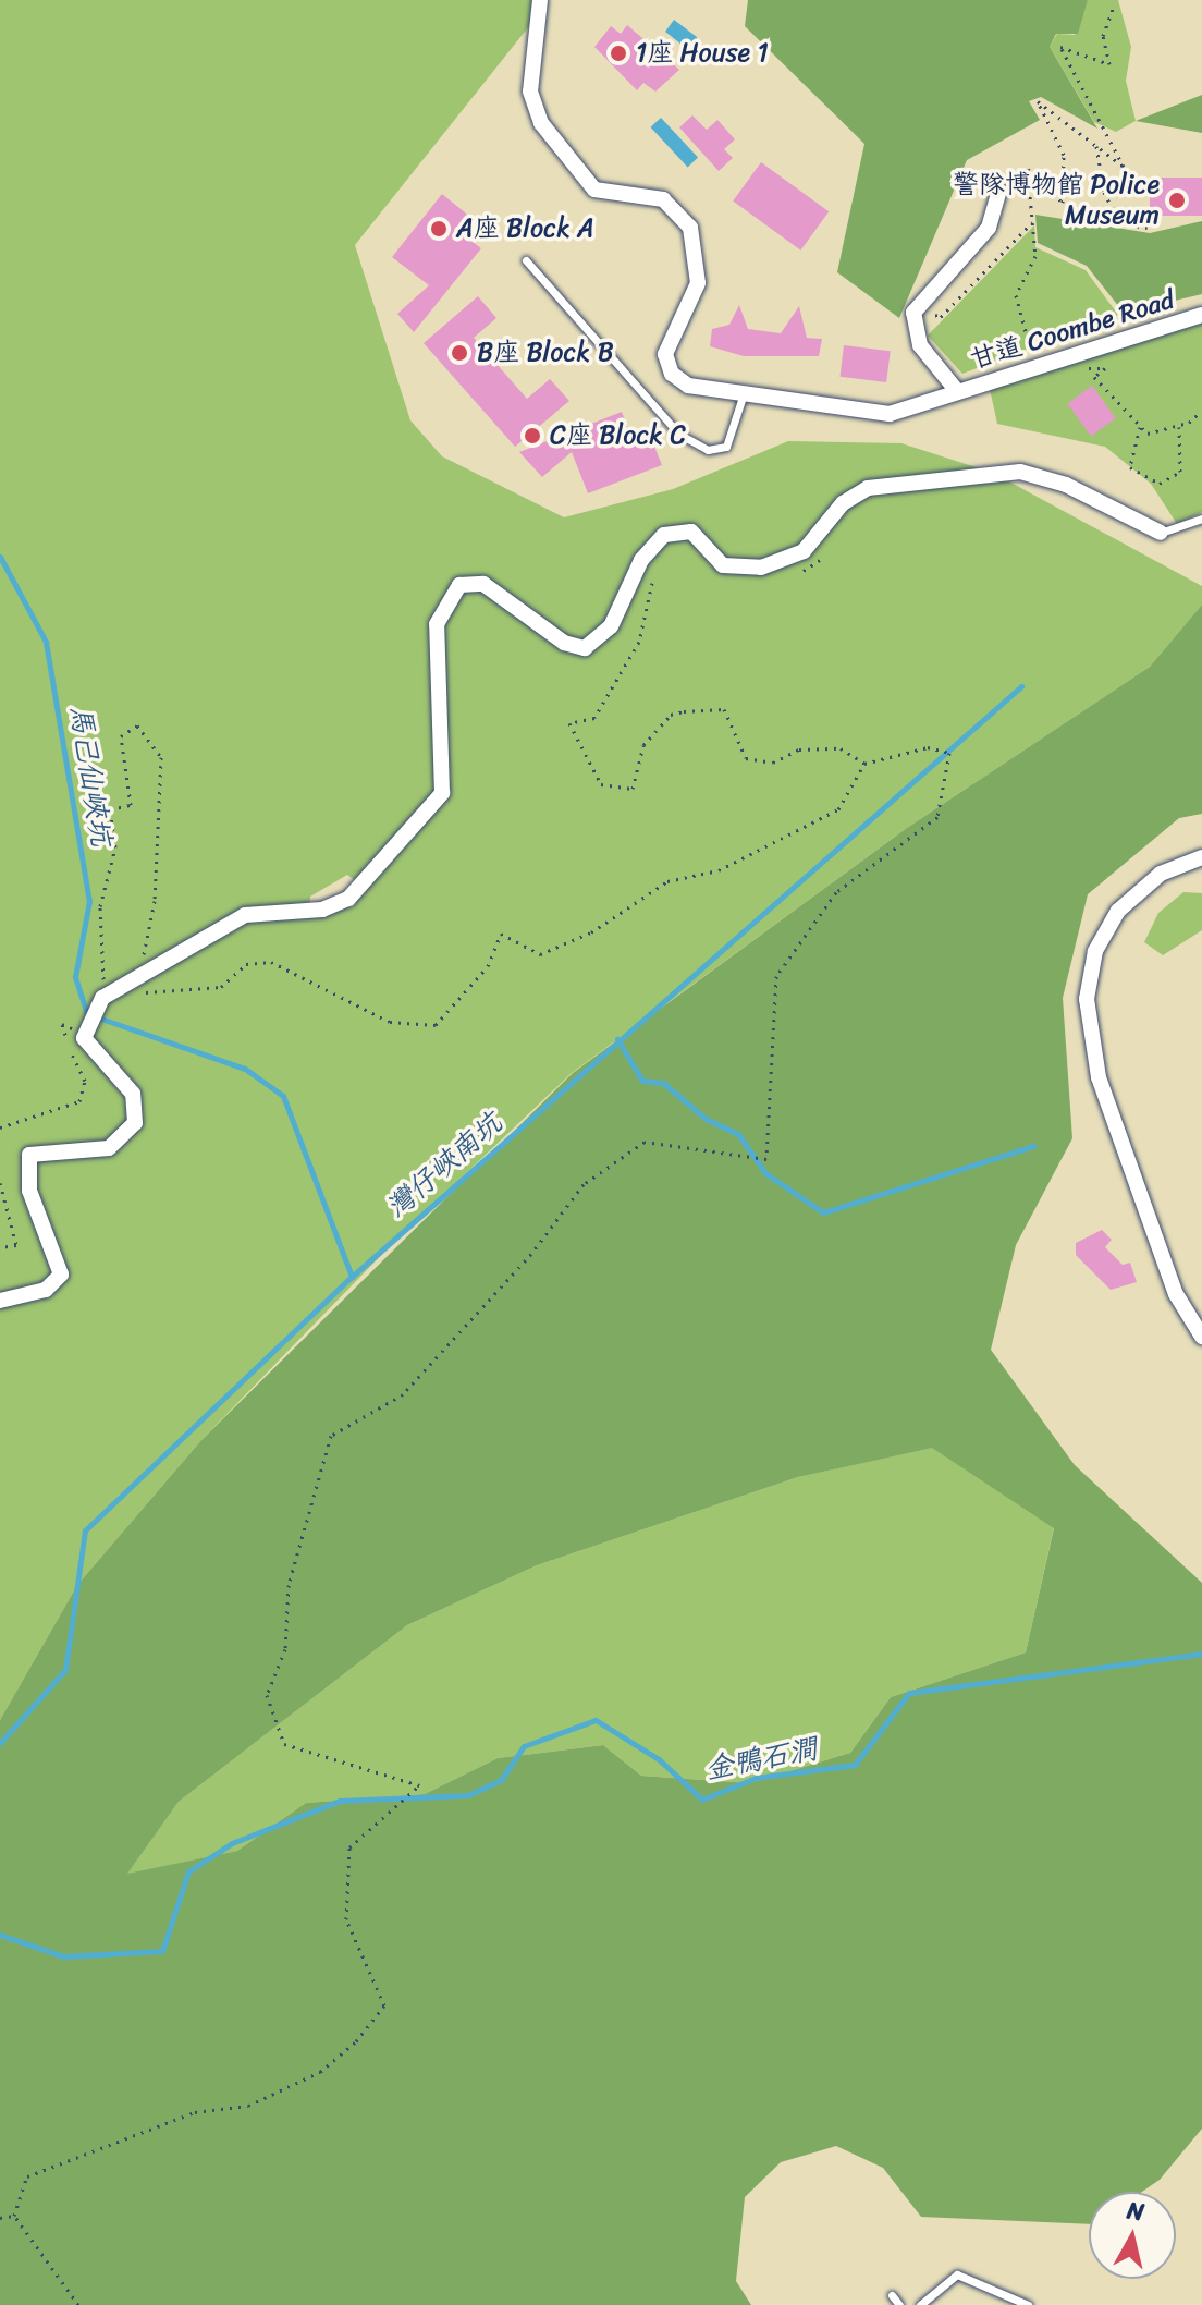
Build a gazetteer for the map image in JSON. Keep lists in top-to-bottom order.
{
  "streets": {
    "street": ["甘道 Coombe Road"]
  },
  "water": ["馬己仙峽坑", "灣仔峽南坑", "金鴨石澗"],
  "places": [
    "1座 House 1",
    "警隊博物館 Police Museum",
    "A座 Block A",
    "B座 Block B",
    "C座 Block C"
  ],
  "north": "top"
}
